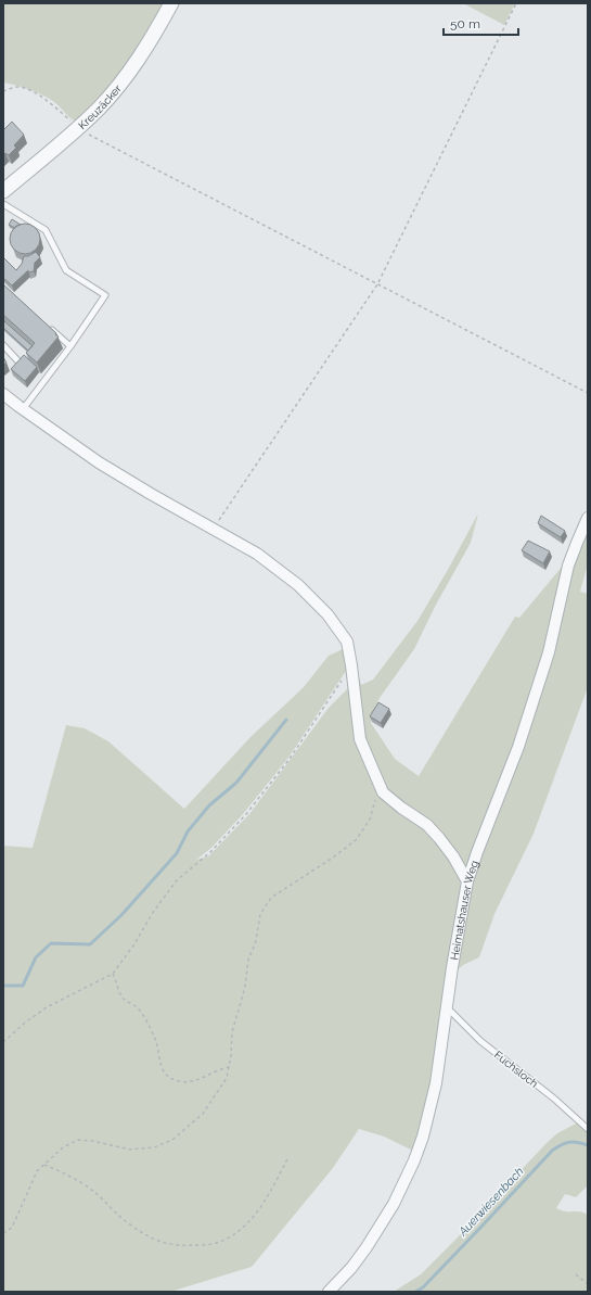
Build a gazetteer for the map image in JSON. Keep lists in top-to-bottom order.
{
  "streets": {
    "street": ["Kreuzäcker", "Heimatshauser Weg"],
    "lane": ["Fuchsloch"]
  },
  "crossings": [
    ["Heimatshauser Weg", "Fuchsloch"]
  ],
  "water": ["Auerwiesenbach"],
  "scale_bar": "50 m"
}
